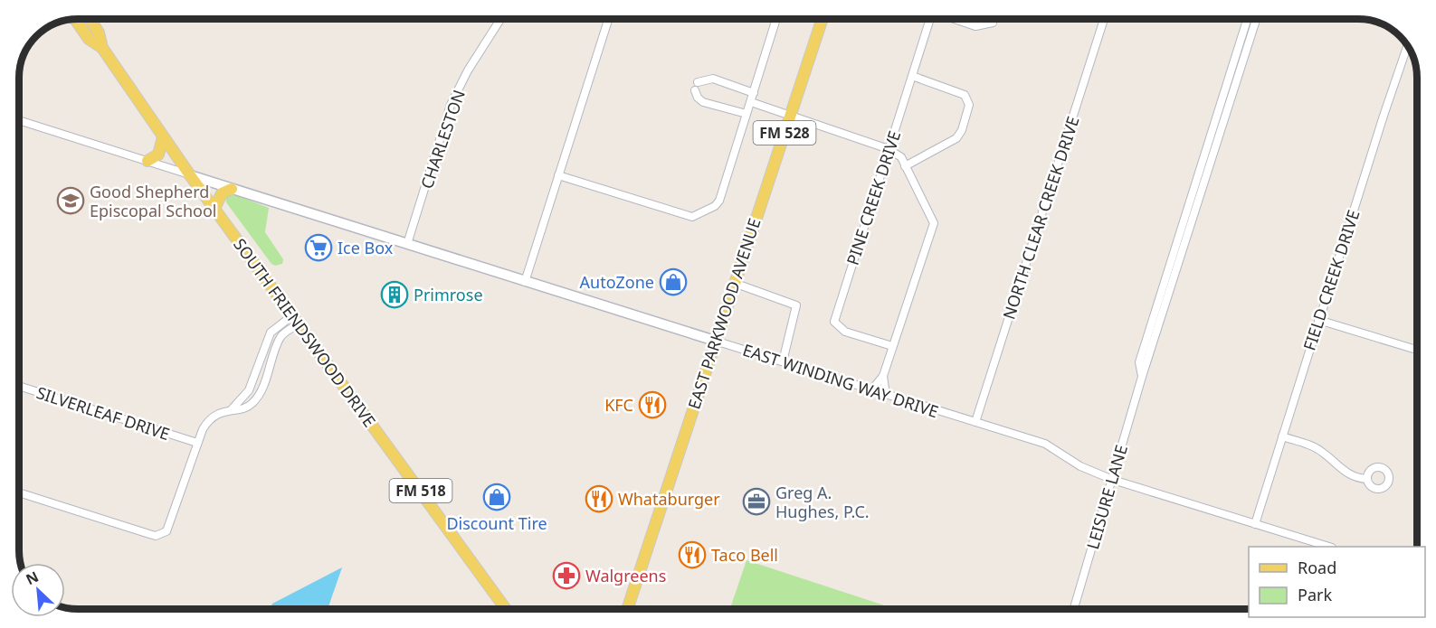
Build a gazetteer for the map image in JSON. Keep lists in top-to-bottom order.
{
  "streets": {
    "main road": [
      "FM 528",
      "EAST PARKWOOD AVENUE",
      "SOUTH FRIENDSWOOD DRIVE",
      "FM 518"
    ],
    "street": [
      "CHARLESTON",
      "PINE CREEK DRIVE",
      "NORTH CLEAR CREEK DRIVE",
      "FIELD CREEK DRIVE",
      "EAST WINDING WAY DRIVE",
      "SILVERLEAF DRIVE",
      "LEISURE LANE"
    ]
  },
  "crossings": [
    ["CHARLESTON", "EAST WINDING WAY DRIVE"],
    ["NORTH CLEAR CREEK DRIVE", "EAST WINDING WAY DRIVE"],
    ["FIELD CREEK DRIVE", "EAST WINDING WAY DRIVE"],
    ["EAST PARKWOOD AVENUE", "EAST WINDING WAY DRIVE"],
    ["SOUTH FRIENDSWOOD DRIVE", "EAST WINDING WAY DRIVE"],
    ["EAST WINDING WAY DRIVE", "LEISURE LANE"]
  ],
  "places": {
    "school or university": ["Good Shepherd Episcopal School"],
    "supermarket": ["Ice Box"],
    "shop": ["AutoZone", "Discount Tire"],
    "building": ["Primrose"],
    "restaurant": ["KFC", "Whataburger", "Taco Bell"],
    "office": ["Greg A. Hughes, P.C."],
    "pharmacy": ["Walgreens"]
  },
  "legend": ["Road", "Park"],
  "north": "top left"
}
